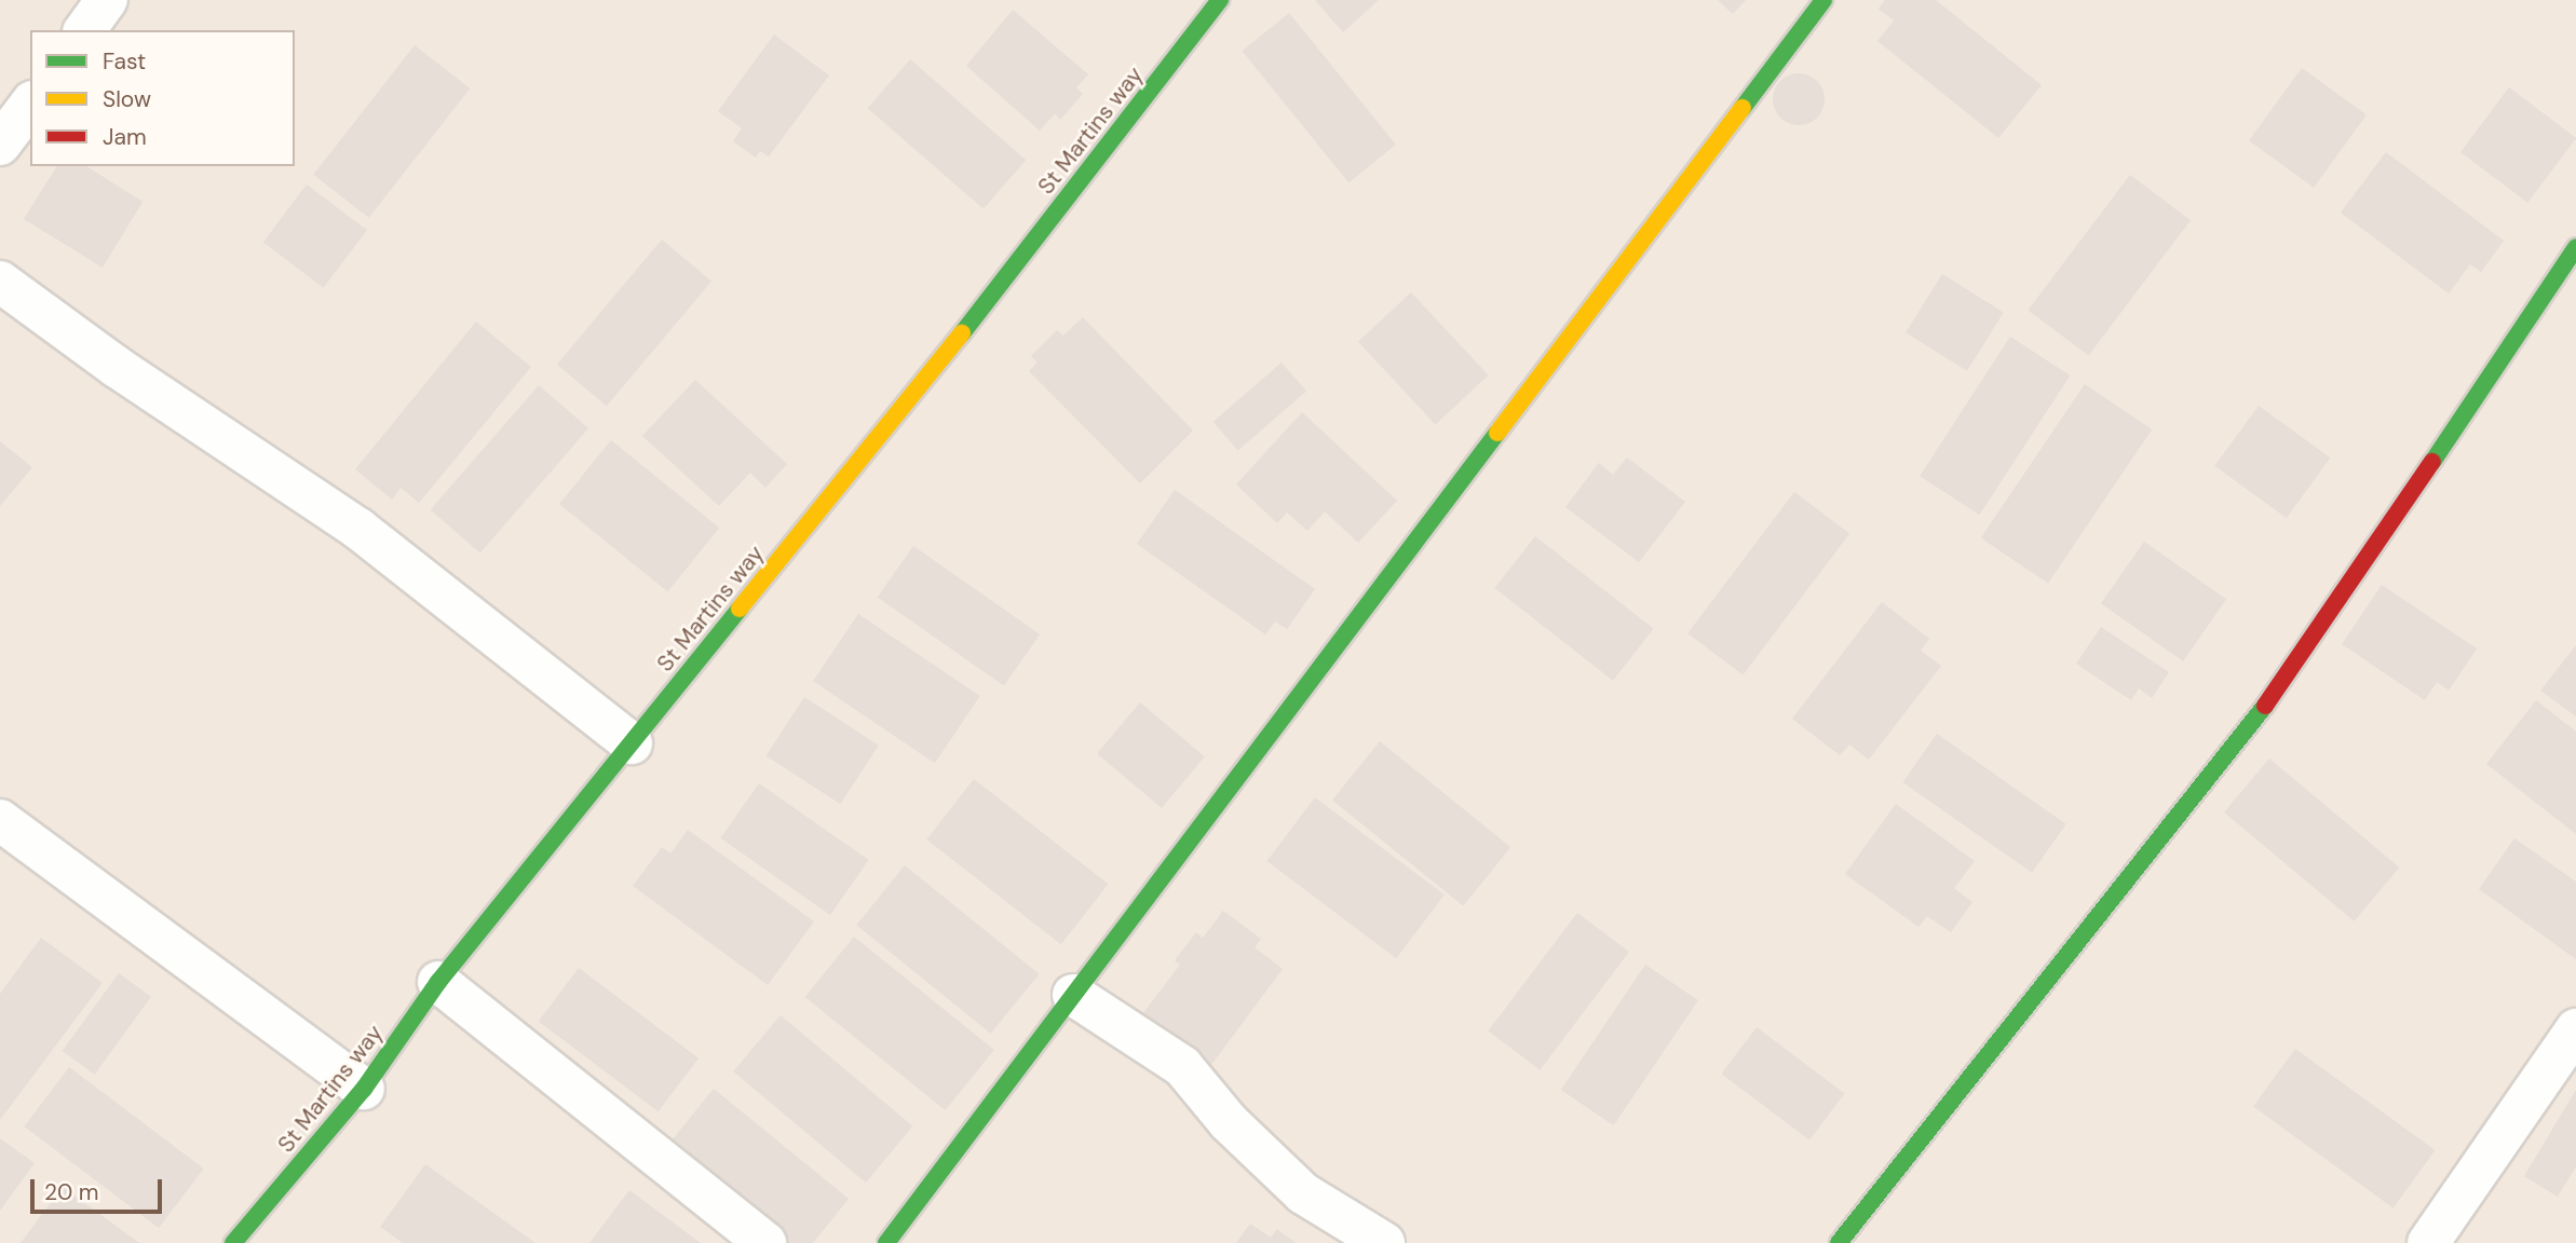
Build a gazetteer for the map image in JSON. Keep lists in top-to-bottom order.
{
  "streets": {
    "street": ["St Martins way"]
  },
  "legend": ["Fast", "Slow", "Jam"],
  "scale_bar": "20 m"
}
